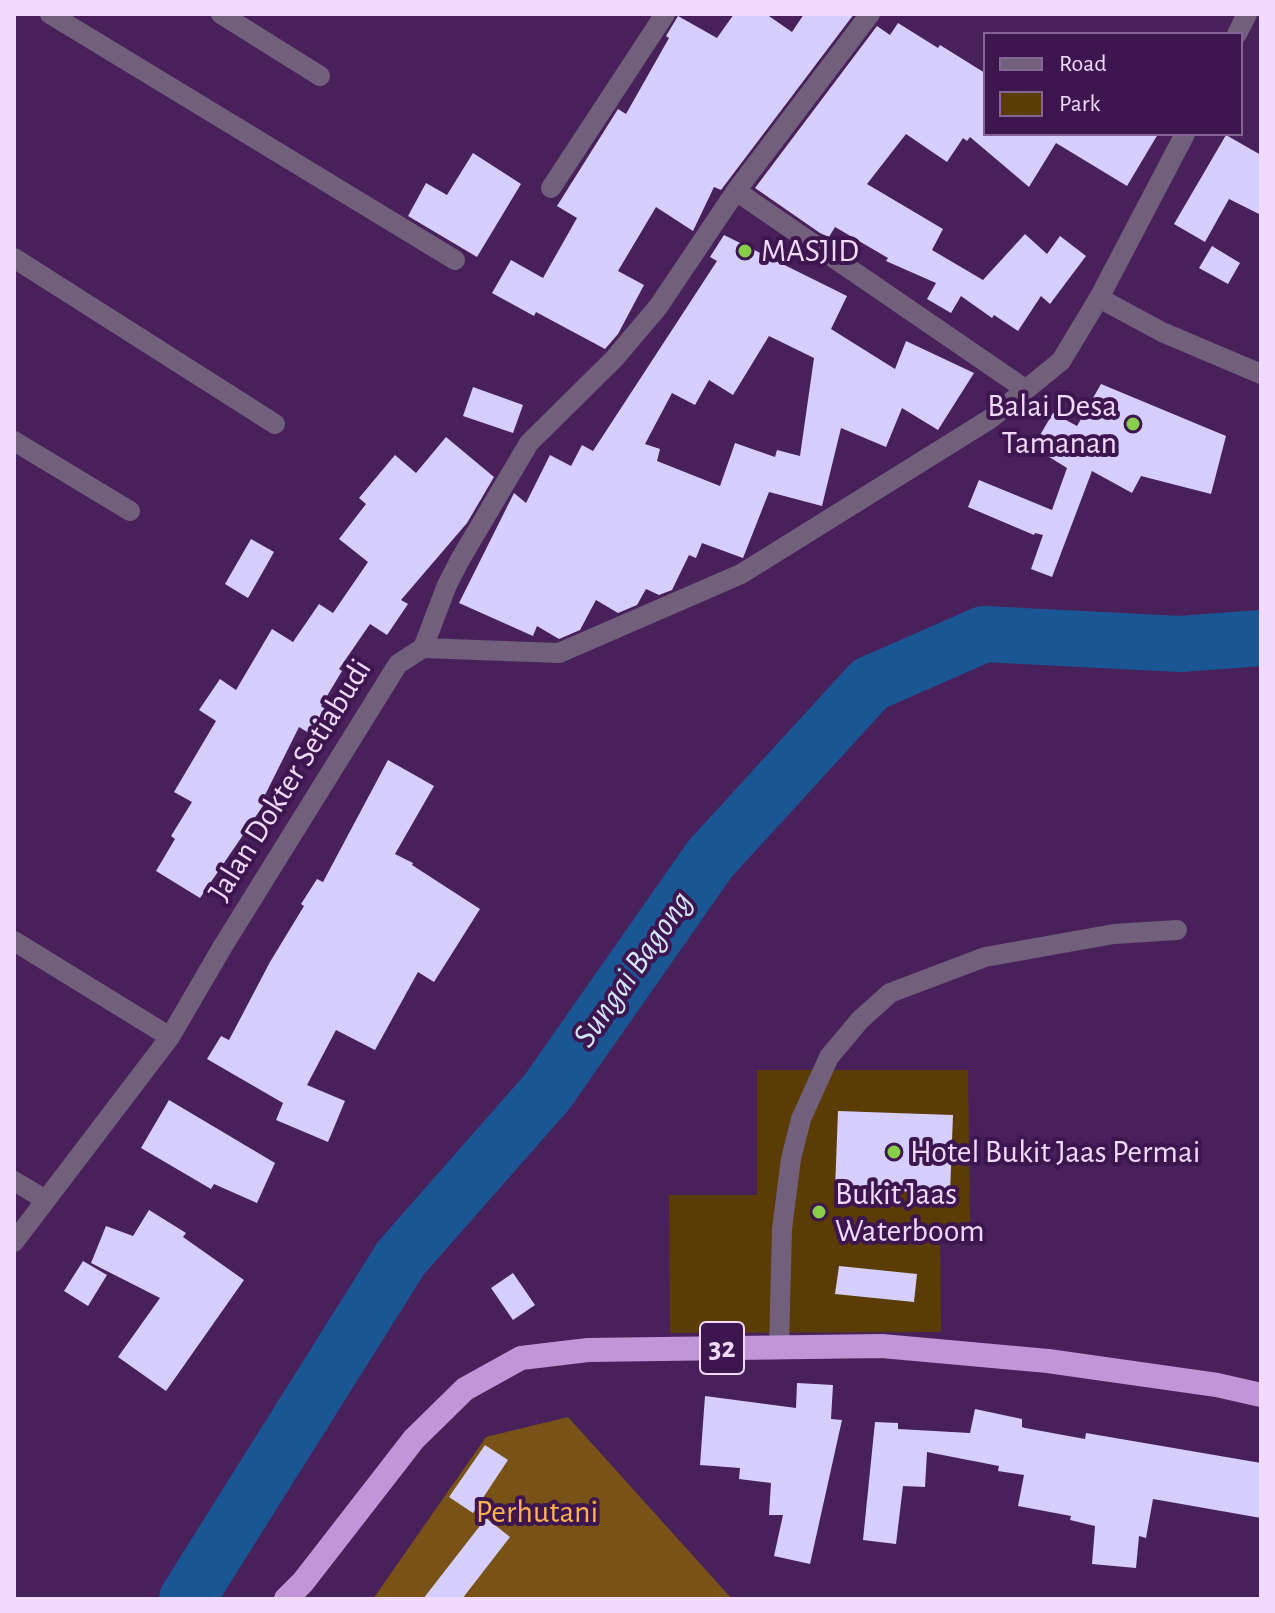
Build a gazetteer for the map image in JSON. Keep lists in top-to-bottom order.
{
  "streets": {
    "highway": ["32"],
    "street": ["Jalan Dokter Setiabudi"]
  },
  "water": ["Sungai Bagong"],
  "parks": ["Perhutani"],
  "places": [
    "MASJID",
    "Balai Desa Tamanan",
    "Hotel Bukit Jaas Permai",
    "Bukit Jaas Waterboom"
  ],
  "legend": ["Road", "Park"]
}
